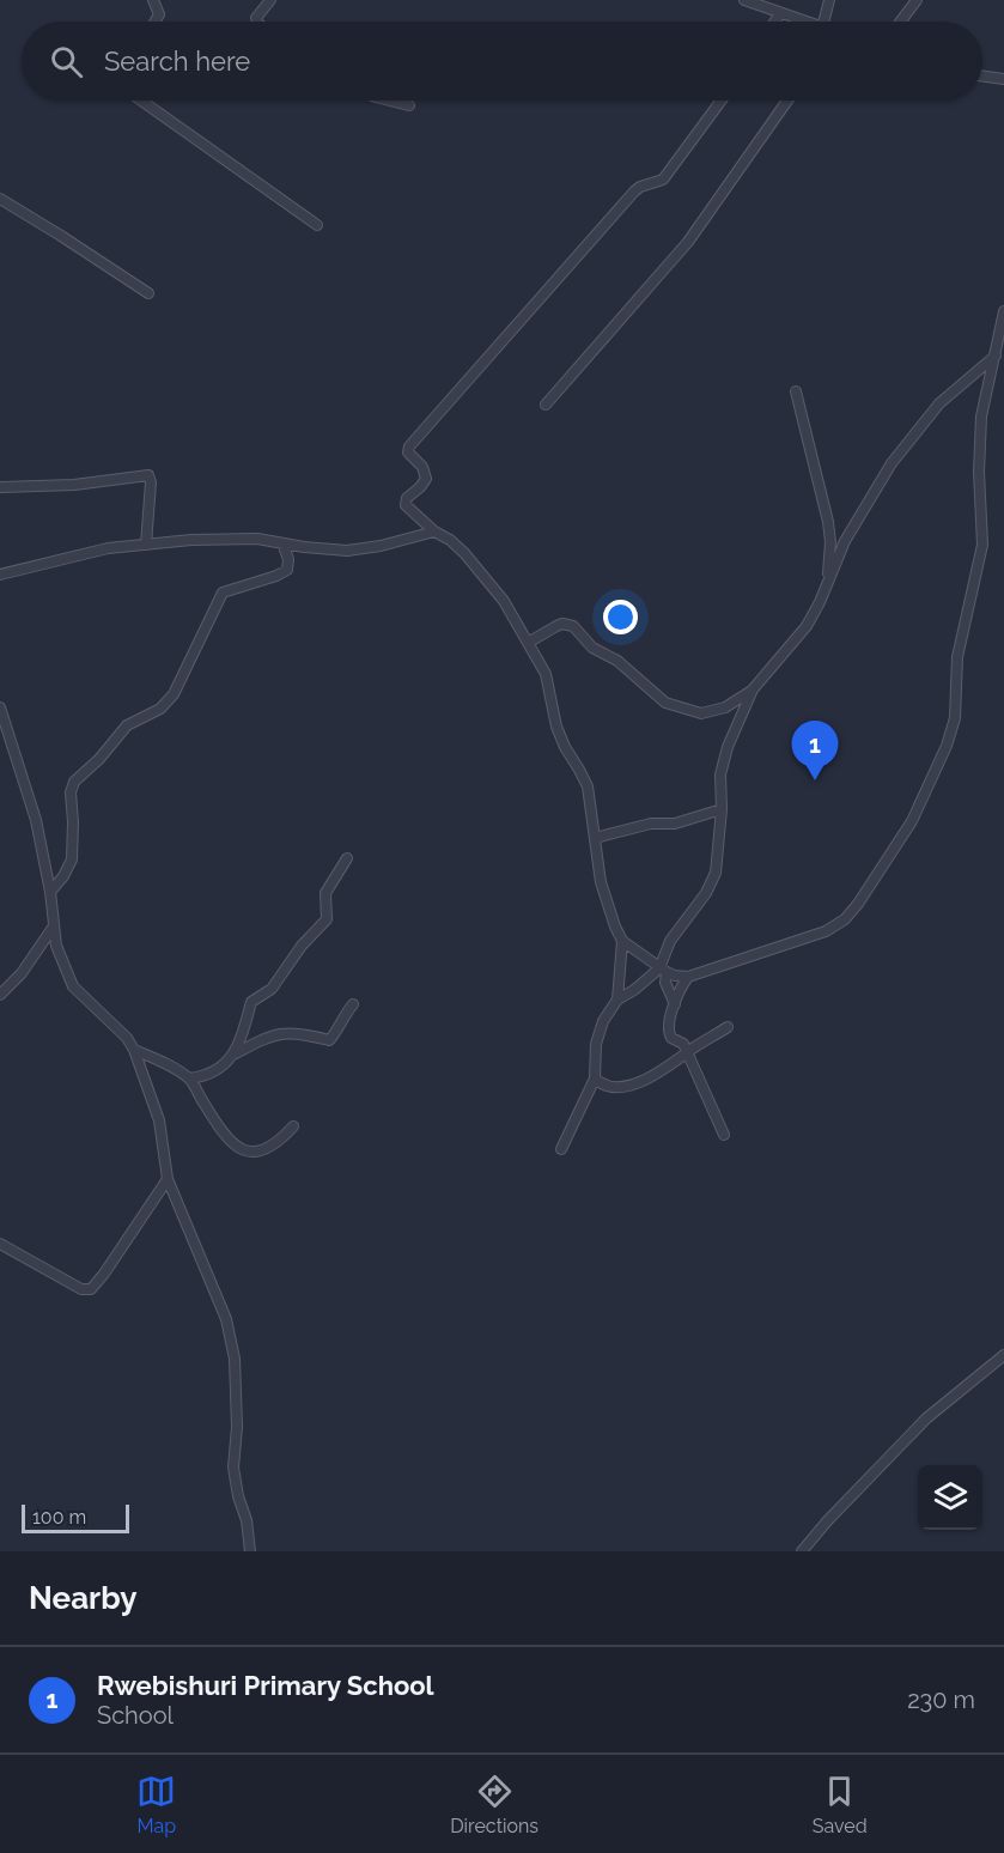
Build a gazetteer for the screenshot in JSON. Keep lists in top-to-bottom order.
{
  "scale_bar": "100 m",
  "page": {
    "search": "Search here",
    "pins": "1",
    "scale": "100 m",
    "heading": "Nearby",
    "list": [
      {
        "mark": "1",
        "name": "Rwebishuri Primary School",
        "note": "School",
        "value": "230 m"
      }
    ],
    "nav": ["Map", "Directions", "Saved"]
  }
}
